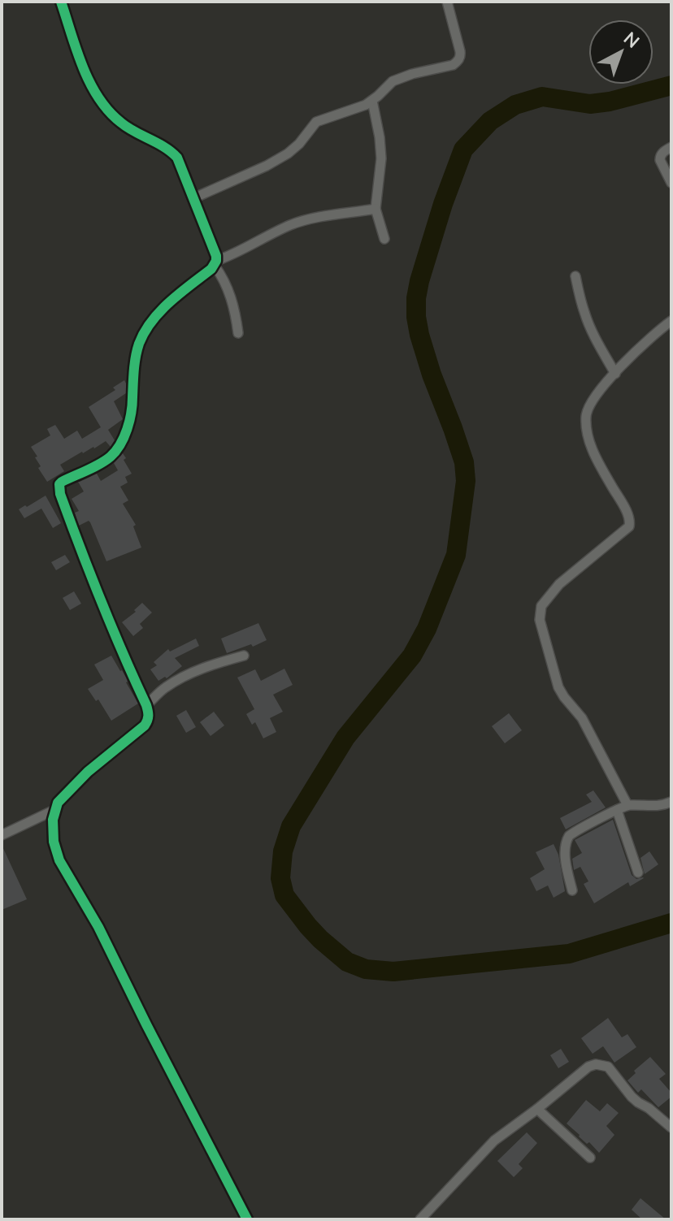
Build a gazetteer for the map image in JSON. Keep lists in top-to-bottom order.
{
  "north": "top right"
}
